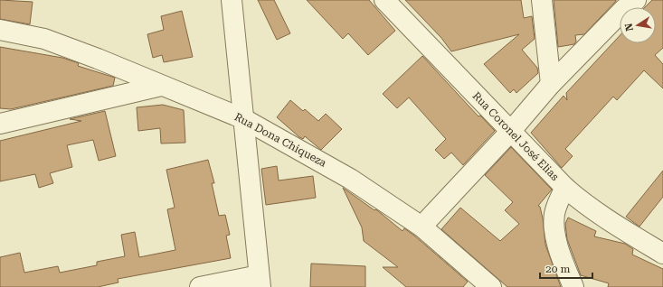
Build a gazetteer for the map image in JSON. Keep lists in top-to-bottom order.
{
  "streets": {
    "street": ["Rua Coronel José Elias", "Rua Dona Chiqueza"]
  },
  "scale_bar": "20 m",
  "north": "left"
}
